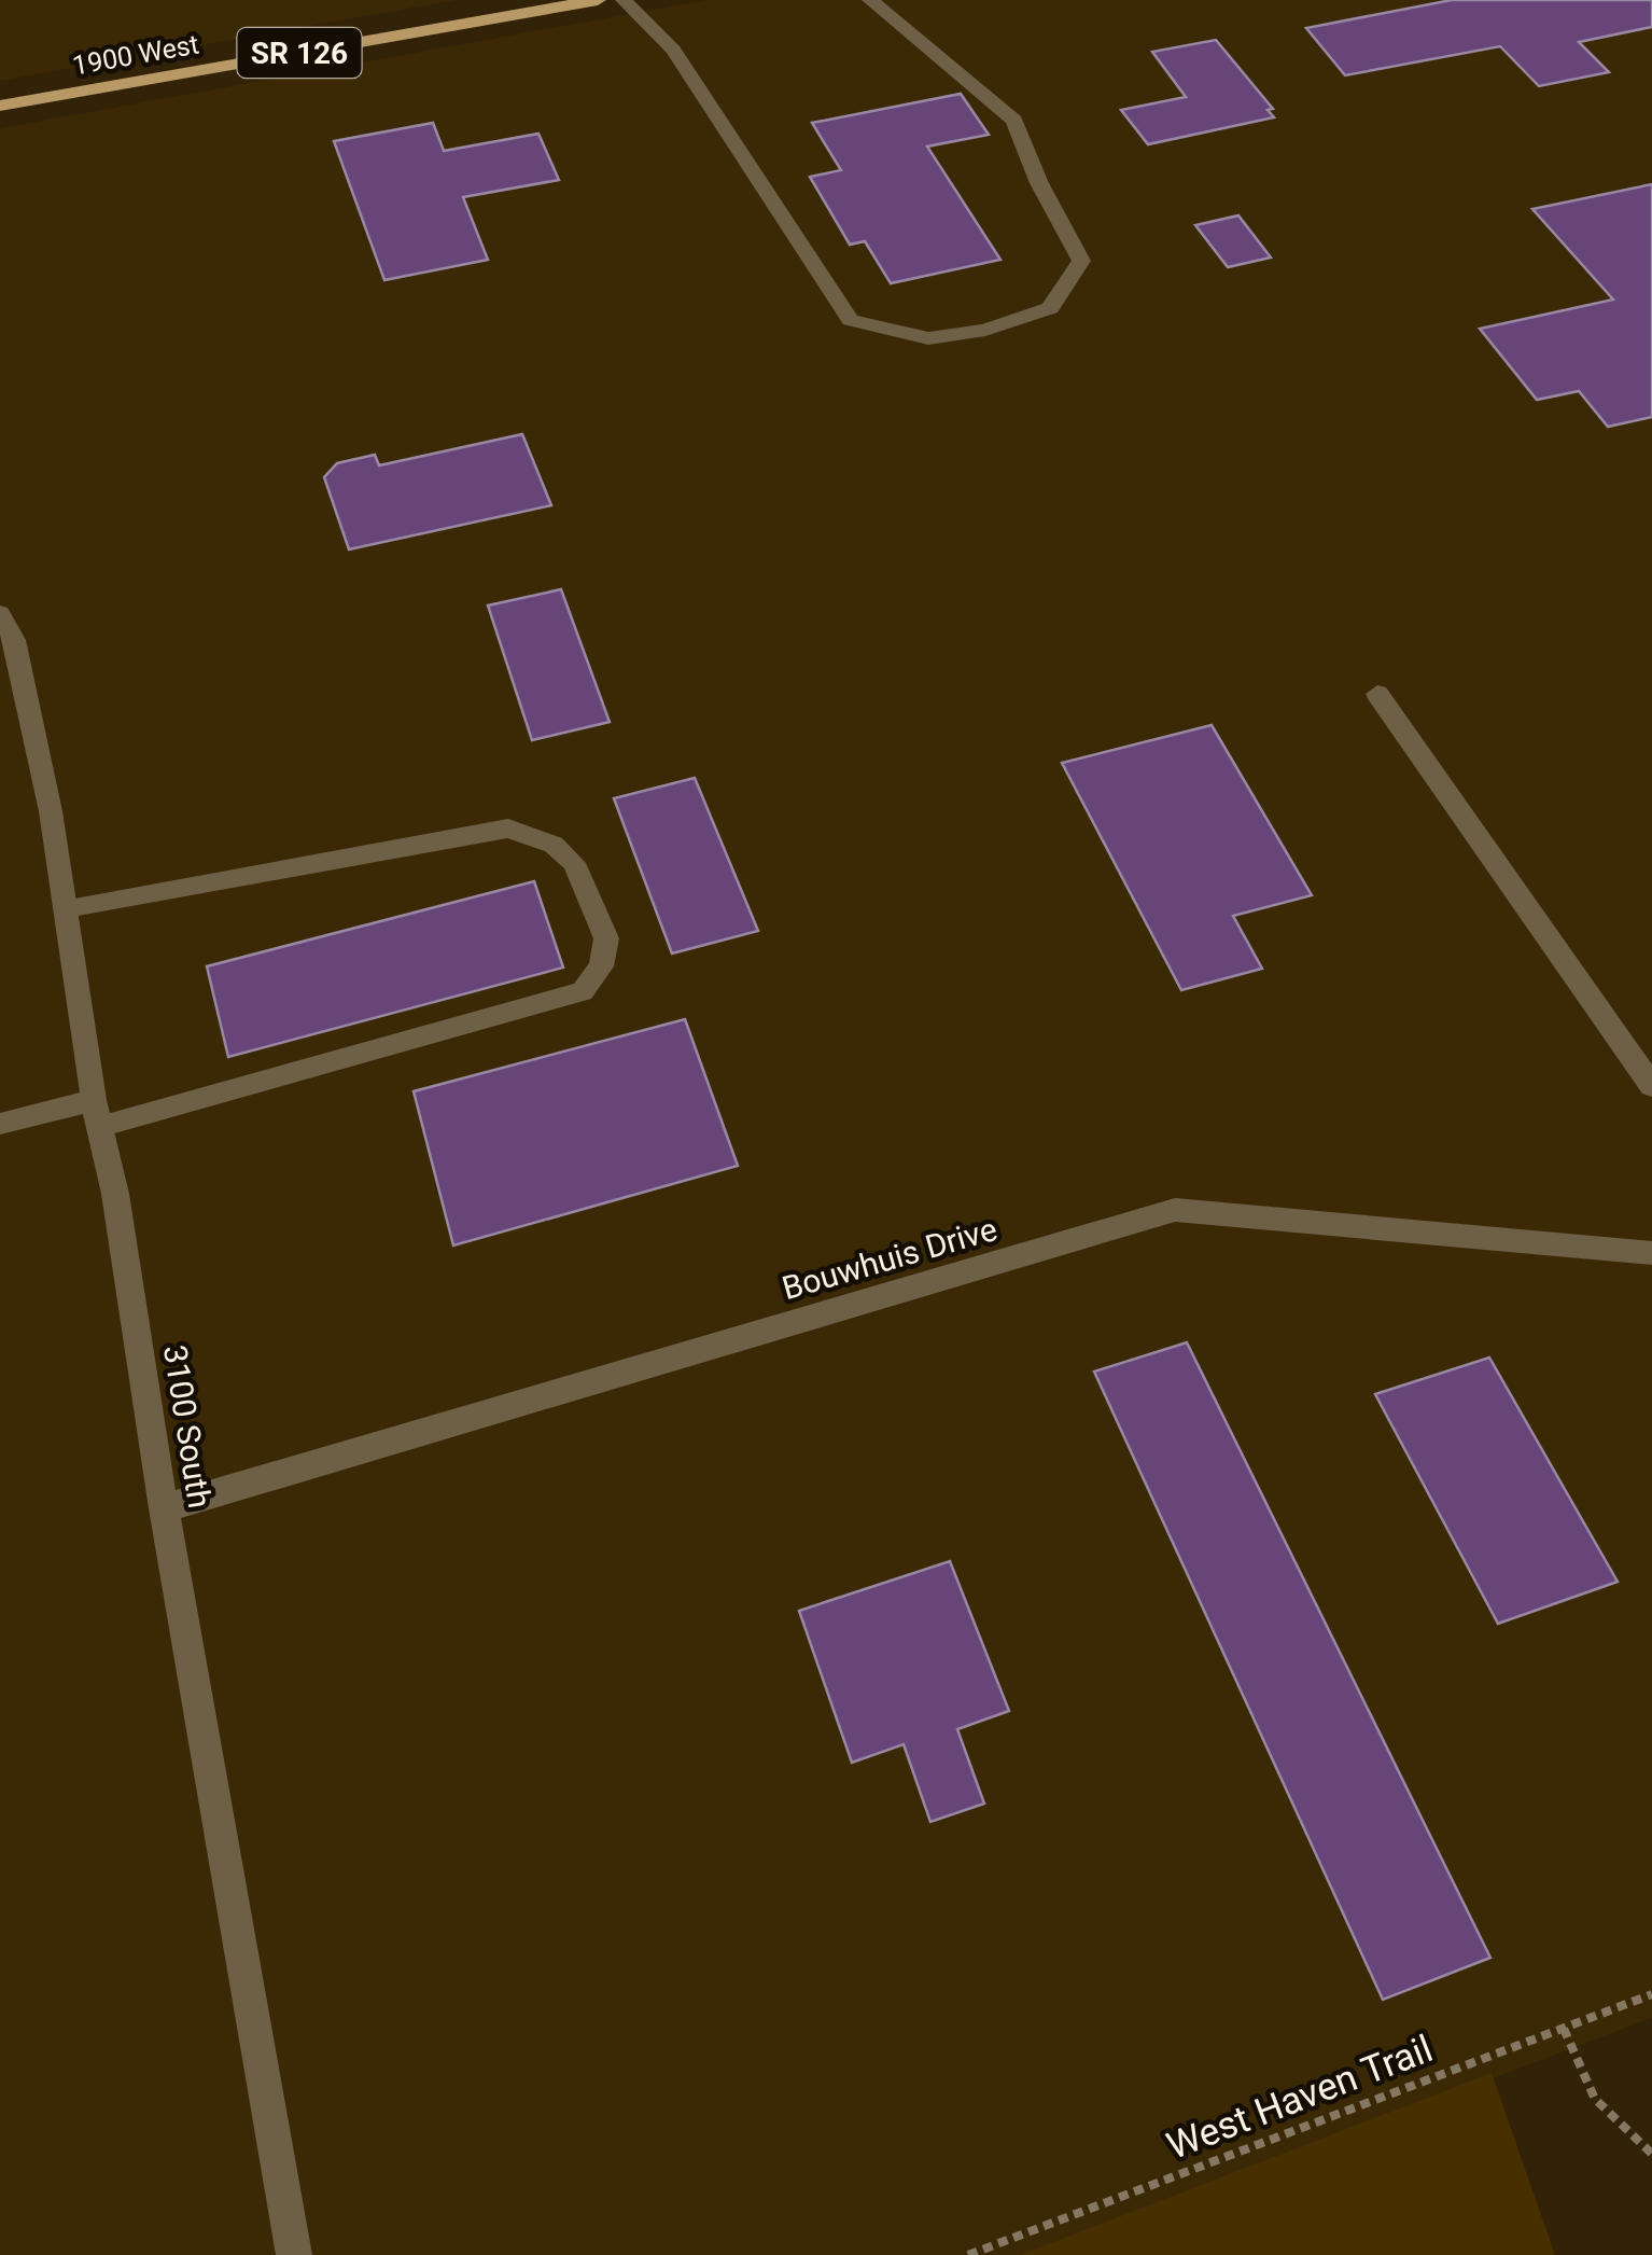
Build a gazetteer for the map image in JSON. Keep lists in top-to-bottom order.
{
  "streets": {
    "main road": ["SR 126", "1900 West"],
    "street": ["Bouwhuis Drive", "3100 South"],
    "path": ["West Haven Trail"]
  },
  "crossings": [
    ["Bouwhuis Drive", "3100 South"]
  ]
}
